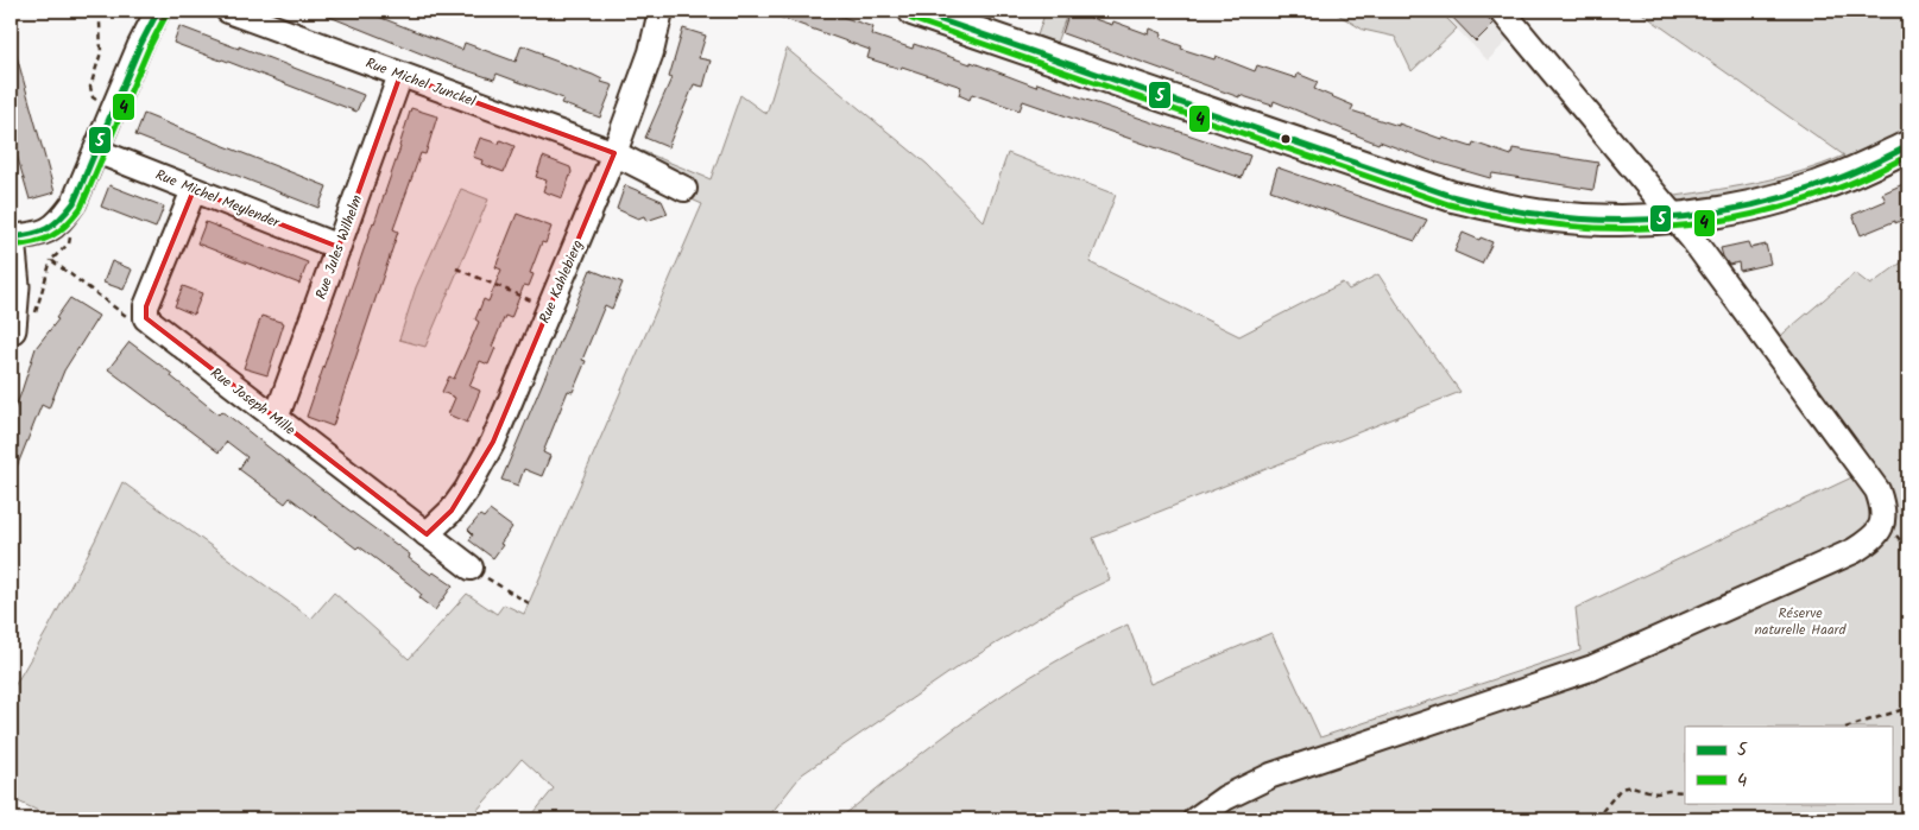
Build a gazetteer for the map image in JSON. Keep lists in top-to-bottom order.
{
  "streets": {
    "street": [
      "Rue Michel Junckel",
      "Rue Michel Meylender",
      "Rue Jules Wilhelm",
      "Rue Kahlebierg",
      "Rue Joseph Mille"
    ]
  },
  "crossings": [
    ["Rue Michel Junckel", "Rue Jules Wilhelm"],
    ["Rue Michel Junckel", "Rue Kahlebierg"],
    ["Rue Michel Meylender", "Rue Jules Wilhelm"],
    ["Rue Jules Wilhelm", "Rue Joseph Mille"],
    ["Rue Kahlebierg", "Rue Joseph Mille"]
  ],
  "parks": ["Réserve naturelle Haard"],
  "lines": ["transit line 5", "transit line 4"],
  "legend": ["5", "4"]
}
